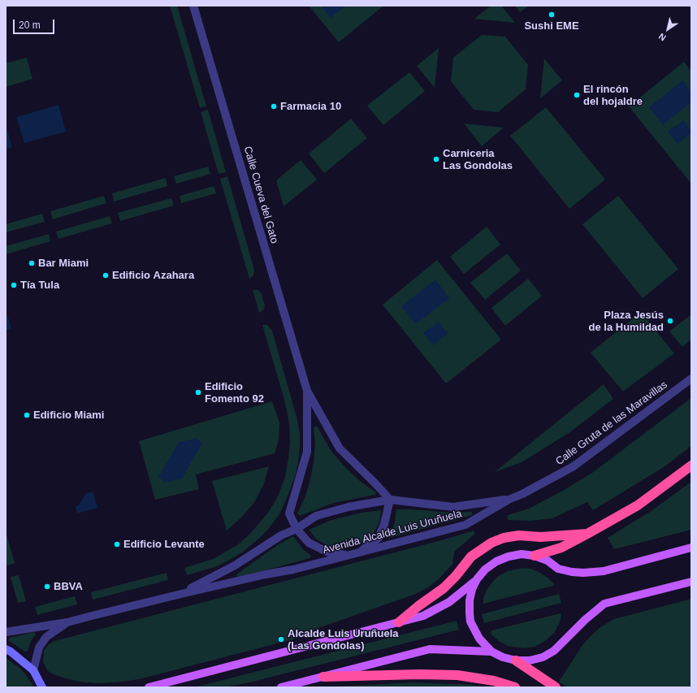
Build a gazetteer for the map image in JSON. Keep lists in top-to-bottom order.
{
  "streets": {
    "street": ["Calle Cueva del Gato", "Calle Gruta de las Maravillas", "Avenida Alcalde Luis Uruñuela"]
  },
  "crossings": [
    ["Calle Gruta de las Maravillas", "Avenida Alcalde Luis Uruñuela"]
  ],
  "places": [
    "Sushi EME",
    "El rincón del hojaldre",
    "Farmacia 10",
    "Carniceria Las Gondolas",
    "Bar Miami",
    "Edificio Azahara",
    "Tía Tula",
    "Plaza Jesús de la Humildad",
    "Edificio Fomento 92",
    "Edificio Miami",
    "Edificio Levante",
    "BBVA",
    "Alcalde Luis Uruñuela (Las Gondolas)"
  ],
  "scale_bar": "20 m",
  "north": "bottom left"
}
